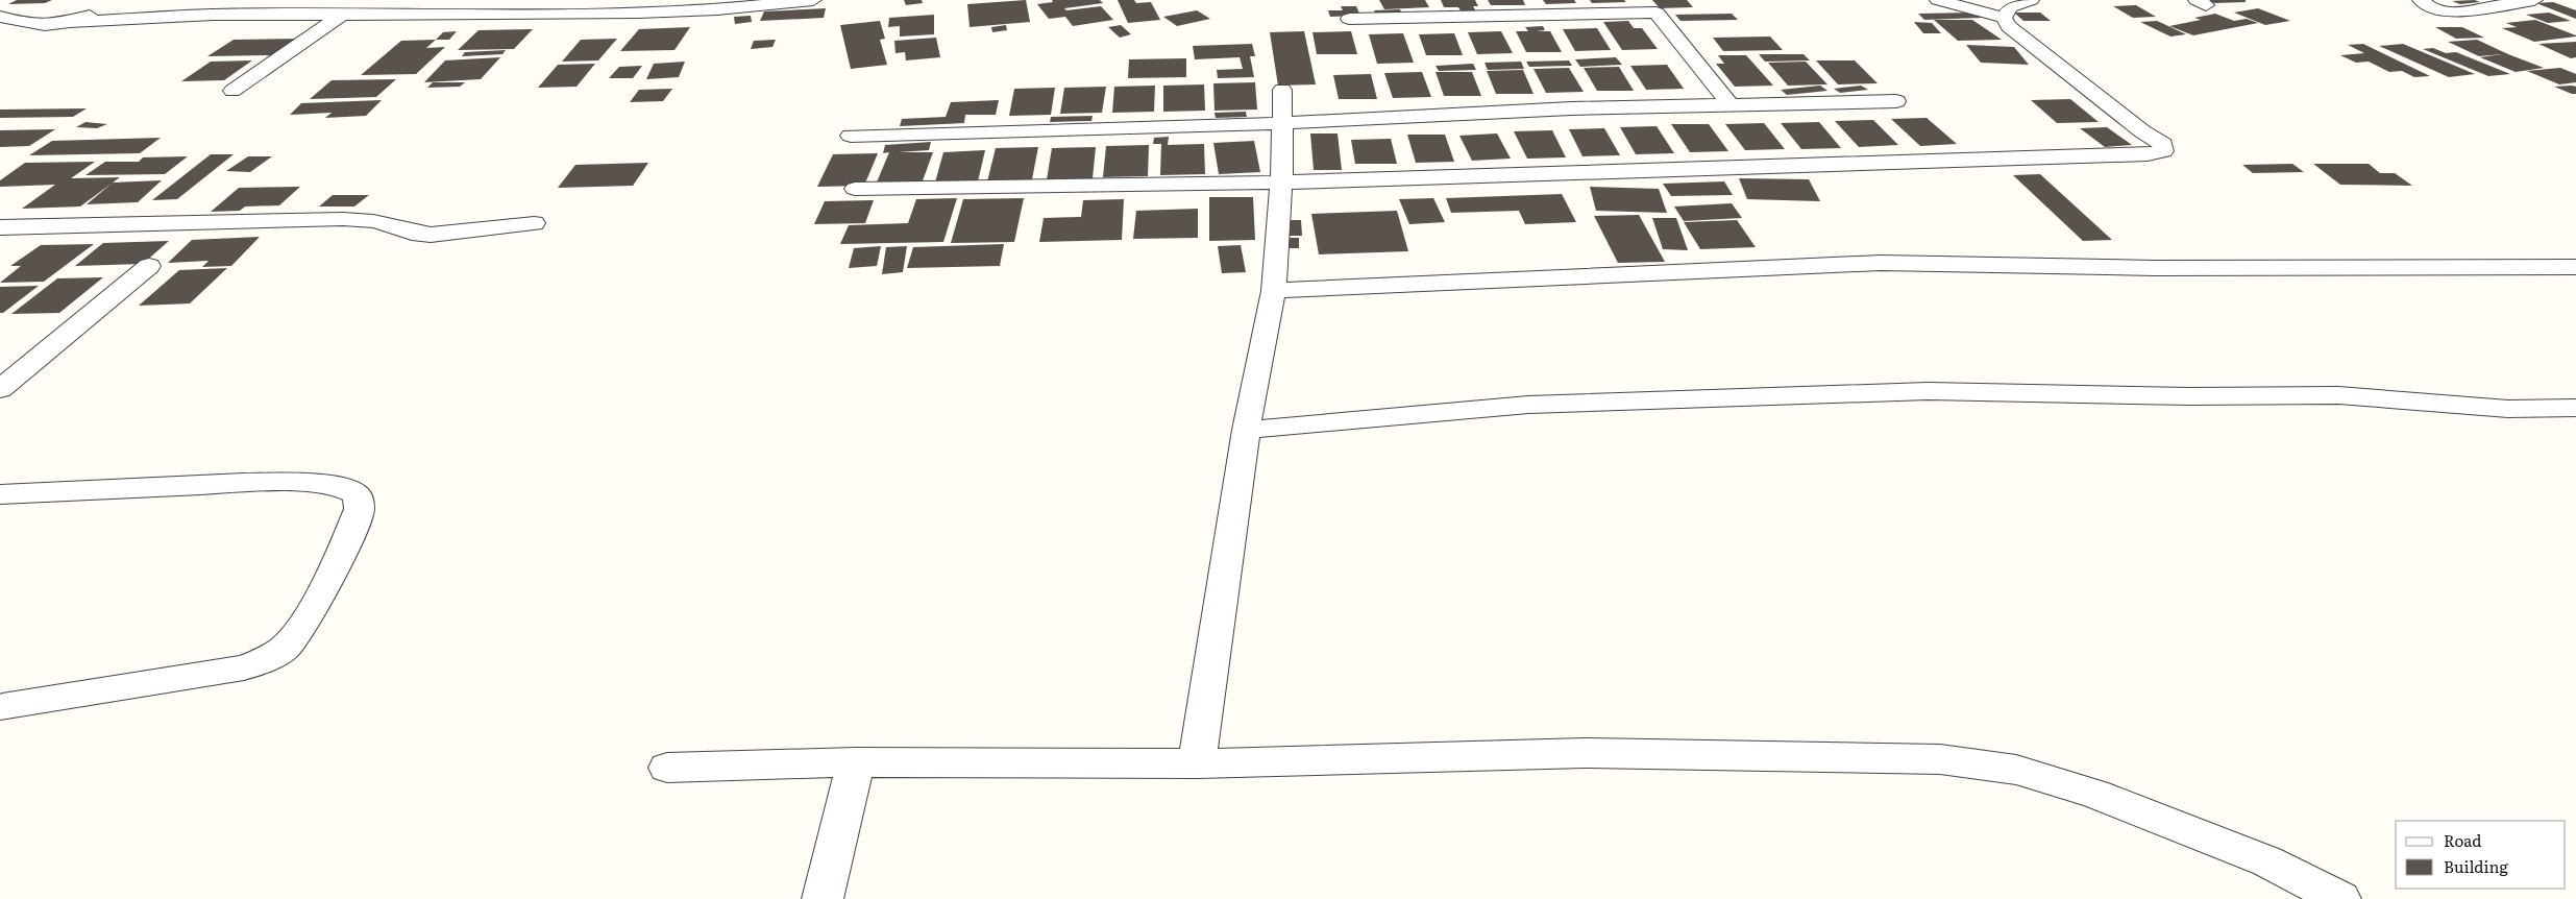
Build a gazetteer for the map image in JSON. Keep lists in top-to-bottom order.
{
  "legend": ["Road", "Building"]
}
